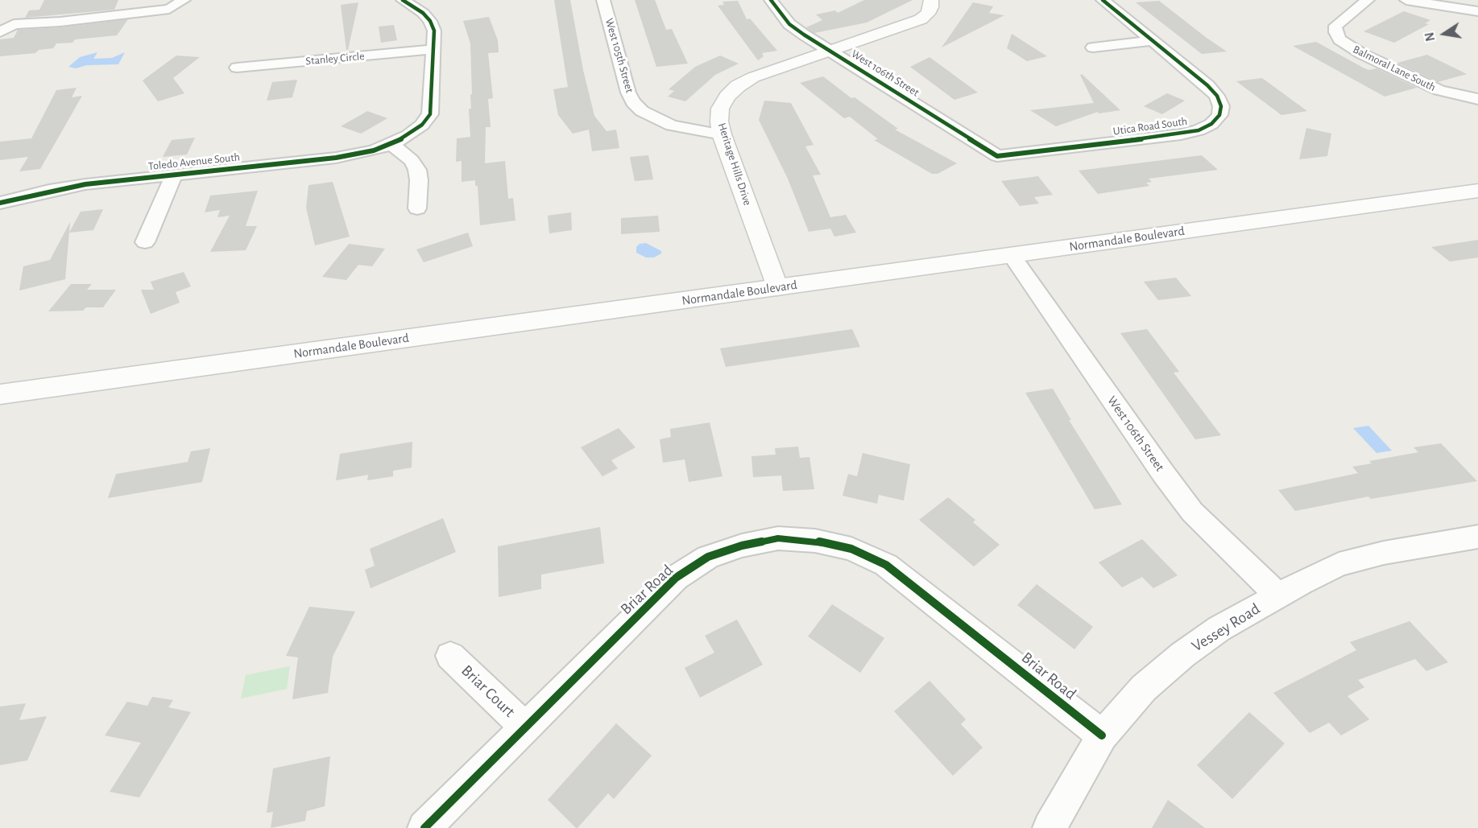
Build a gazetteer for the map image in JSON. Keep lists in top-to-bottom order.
{
  "streets": {
    "main road": ["Heritage Hills Drive", "Normandale Boulevard"],
    "street": [
      "West 105th Street",
      "Stanley Circle",
      "Balmoral Lane South",
      "West 106th Street",
      "Utica Road South",
      "Toledo Avenue South",
      "Briar Road",
      "Vessey Road",
      "Briar Court"
    ]
  },
  "crossings": [
    ["West 105th Street", "Heritage Hills Drive"],
    ["Stanley Circle", "Toledo Avenue South"],
    ["West 106th Street", "Utica Road South"],
    ["West 106th Street", "Heritage Hills Drive"],
    ["West 106th Street", "Normandale Boulevard"],
    ["West 106th Street", "Vessey Road"],
    ["Heritage Hills Drive", "Normandale Boulevard"],
    ["Briar Road", "Vessey Road"],
    ["Briar Road", "Briar Court"]
  ],
  "north": "left"
}
